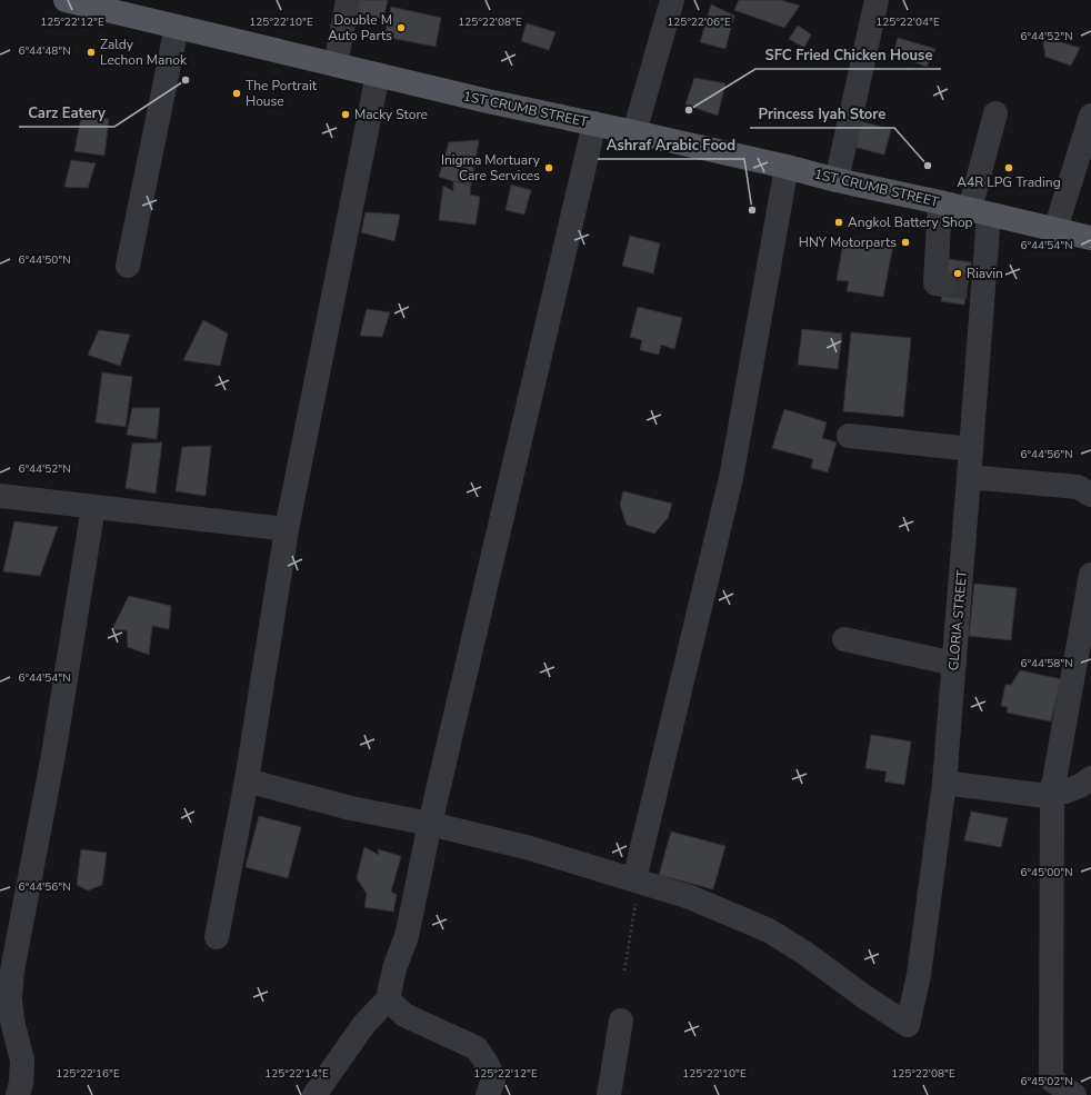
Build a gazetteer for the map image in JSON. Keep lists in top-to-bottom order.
{
  "streets": {
    "main road": ["1ST CRUMB STREET"],
    "street": ["GLORIA STREET"]
  },
  "crossings": [
    ["1ST CRUMB STREET", "GLORIA STREET"]
  ],
  "places": [
    "Double M Auto Parts",
    "Zaldy Lechon Manok",
    "Carz Eatery",
    "The Portrait House",
    "SFC Fried Chicken House",
    "Macky Store",
    "Princess Iyah Store",
    "Inigma Mortuary Care Services",
    "A4R LPG Trading",
    "Ashraf Arabic Food",
    "Angkol Battery Shop",
    "HNY Motorparts",
    "Riavin"
  ],
  "coordinates": [
    "125°22'12\"E",
    "125°22'10\"E",
    "125°22'08\"E",
    "125°22'06\"E",
    "125°22'04\"E",
    "6°44'52\"N",
    "6°44'48\"N",
    "6°44'54\"N",
    "6°44'50\"N",
    "6°44'56\"N",
    "6°44'58\"N",
    "6°45'00\"N",
    "125°22'16\"E",
    "125°22'14\"E",
    "6°45'02\"N"
  ]
}
